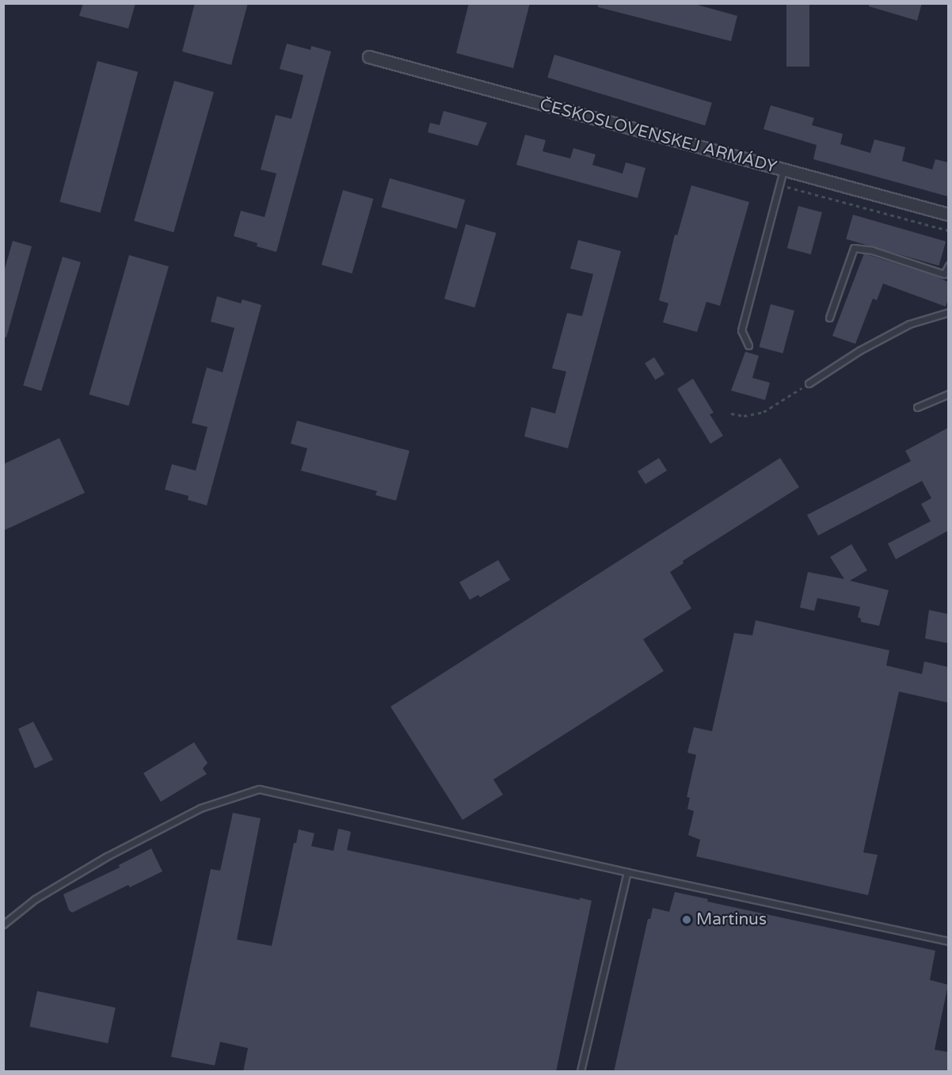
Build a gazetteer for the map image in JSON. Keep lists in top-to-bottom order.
{
  "streets": {
    "street": ["ČESKOSLOVENSKEJ ARMÁDY"]
  },
  "places": ["Martinus"]
}
